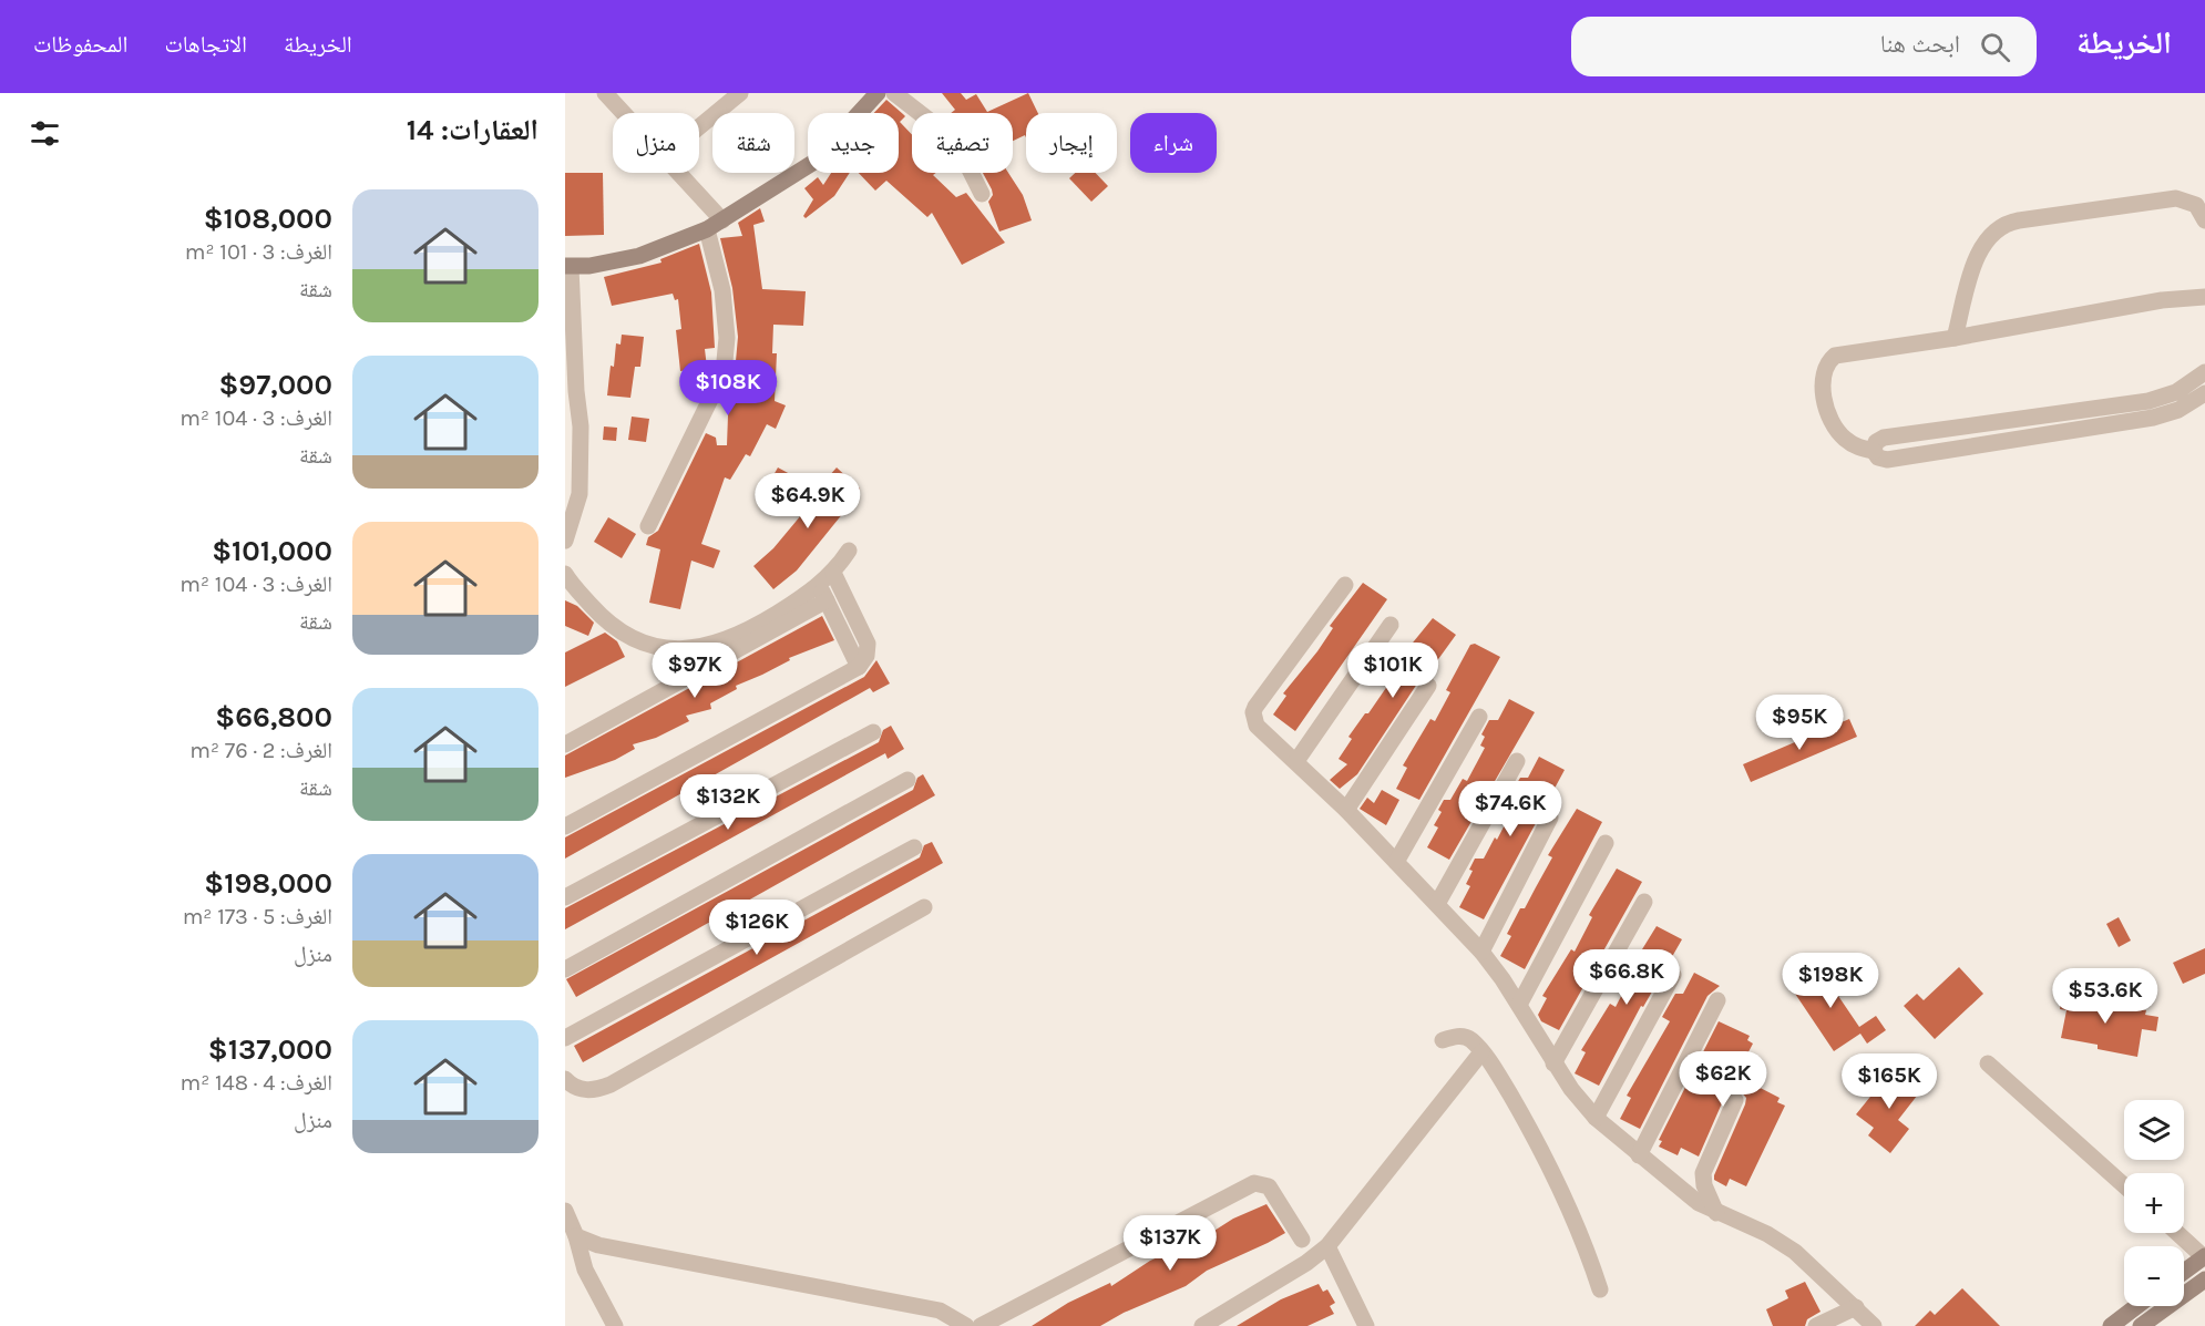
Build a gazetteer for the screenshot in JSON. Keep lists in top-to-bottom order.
{
  "page": {
    "header": "الخريطة",
    "search": "ابحث هنا",
    "nav": ["الخريطة", "الاتجاهات", "المحفوظات"],
    "heading": "العقارات: 14",
    "chip": [
      "شراء",
      "إيجار",
      "تصفية",
      "جديد",
      "شقة",
      "منزل"
    ],
    "list": [
      {
        "name": "$108,000",
        "note": "الغرف: 3 · 101 m² · شقة"
      },
      {
        "name": "$97,000",
        "note": "الغرف: 3 · 104 m² · شقة"
      },
      {
        "name": "$101,000",
        "note": "الغرف: 3 · 104 m² · شقة"
      },
      {
        "name": "$66,800",
        "note": "الغرف: 2 · 76 m² · شقة"
      },
      {
        "name": "$198,000",
        "note": "الغرف: 5 · 173 m² · منزل"
      },
      {
        "name": "$137,000",
        "note": "الغرف: 4 · 148 m² · منزل"
      }
    ],
    "price": [
      "$108K",
      "$64.9K",
      "$97K",
      "$101K",
      "$95K",
      "$132K",
      "$74.6K",
      "$126K",
      "$66.8K",
      "$198K",
      "$53.6K",
      "$62K",
      "$165K",
      "$137K"
    ],
    "map_buttons": ["+", "−"]
  }
}
